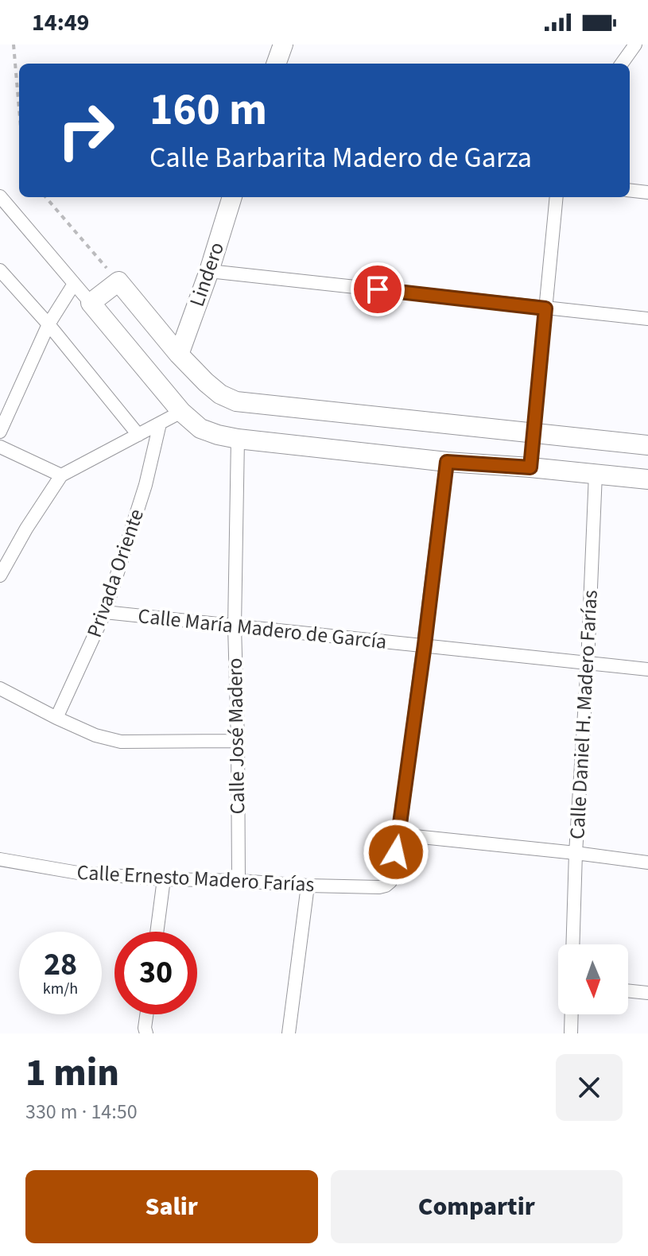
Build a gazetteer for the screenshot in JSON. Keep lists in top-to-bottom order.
{
  "streets": {
    "street": [
      "Lindero",
      "Privada Oriente",
      "Calle María Madero de García",
      "Calle Daniel H. Madero Farías",
      "Calle José Madero",
      "Calle Ernesto Madero Farías"
    ]
  },
  "crossings": [
    ["Privada Oriente", "Calle María Madero de García"],
    ["Calle María Madero de García", "Calle Daniel H. Madero Farías"],
    ["Calle María Madero de García", "Calle José Madero"],
    ["Calle José Madero", "Calle Ernesto Madero Farías"]
  ],
  "north": "bottom",
  "page": {
    "status": "14:49",
    "turn": ["160 m", "Calle Barbarita Madero de Garza"],
    "speed": "28 km/h",
    "limit": "30",
    "heading": ["1 min", "330 m · 14:50"],
    "buttons": ["Salir", "Compartir"]
  }
}
